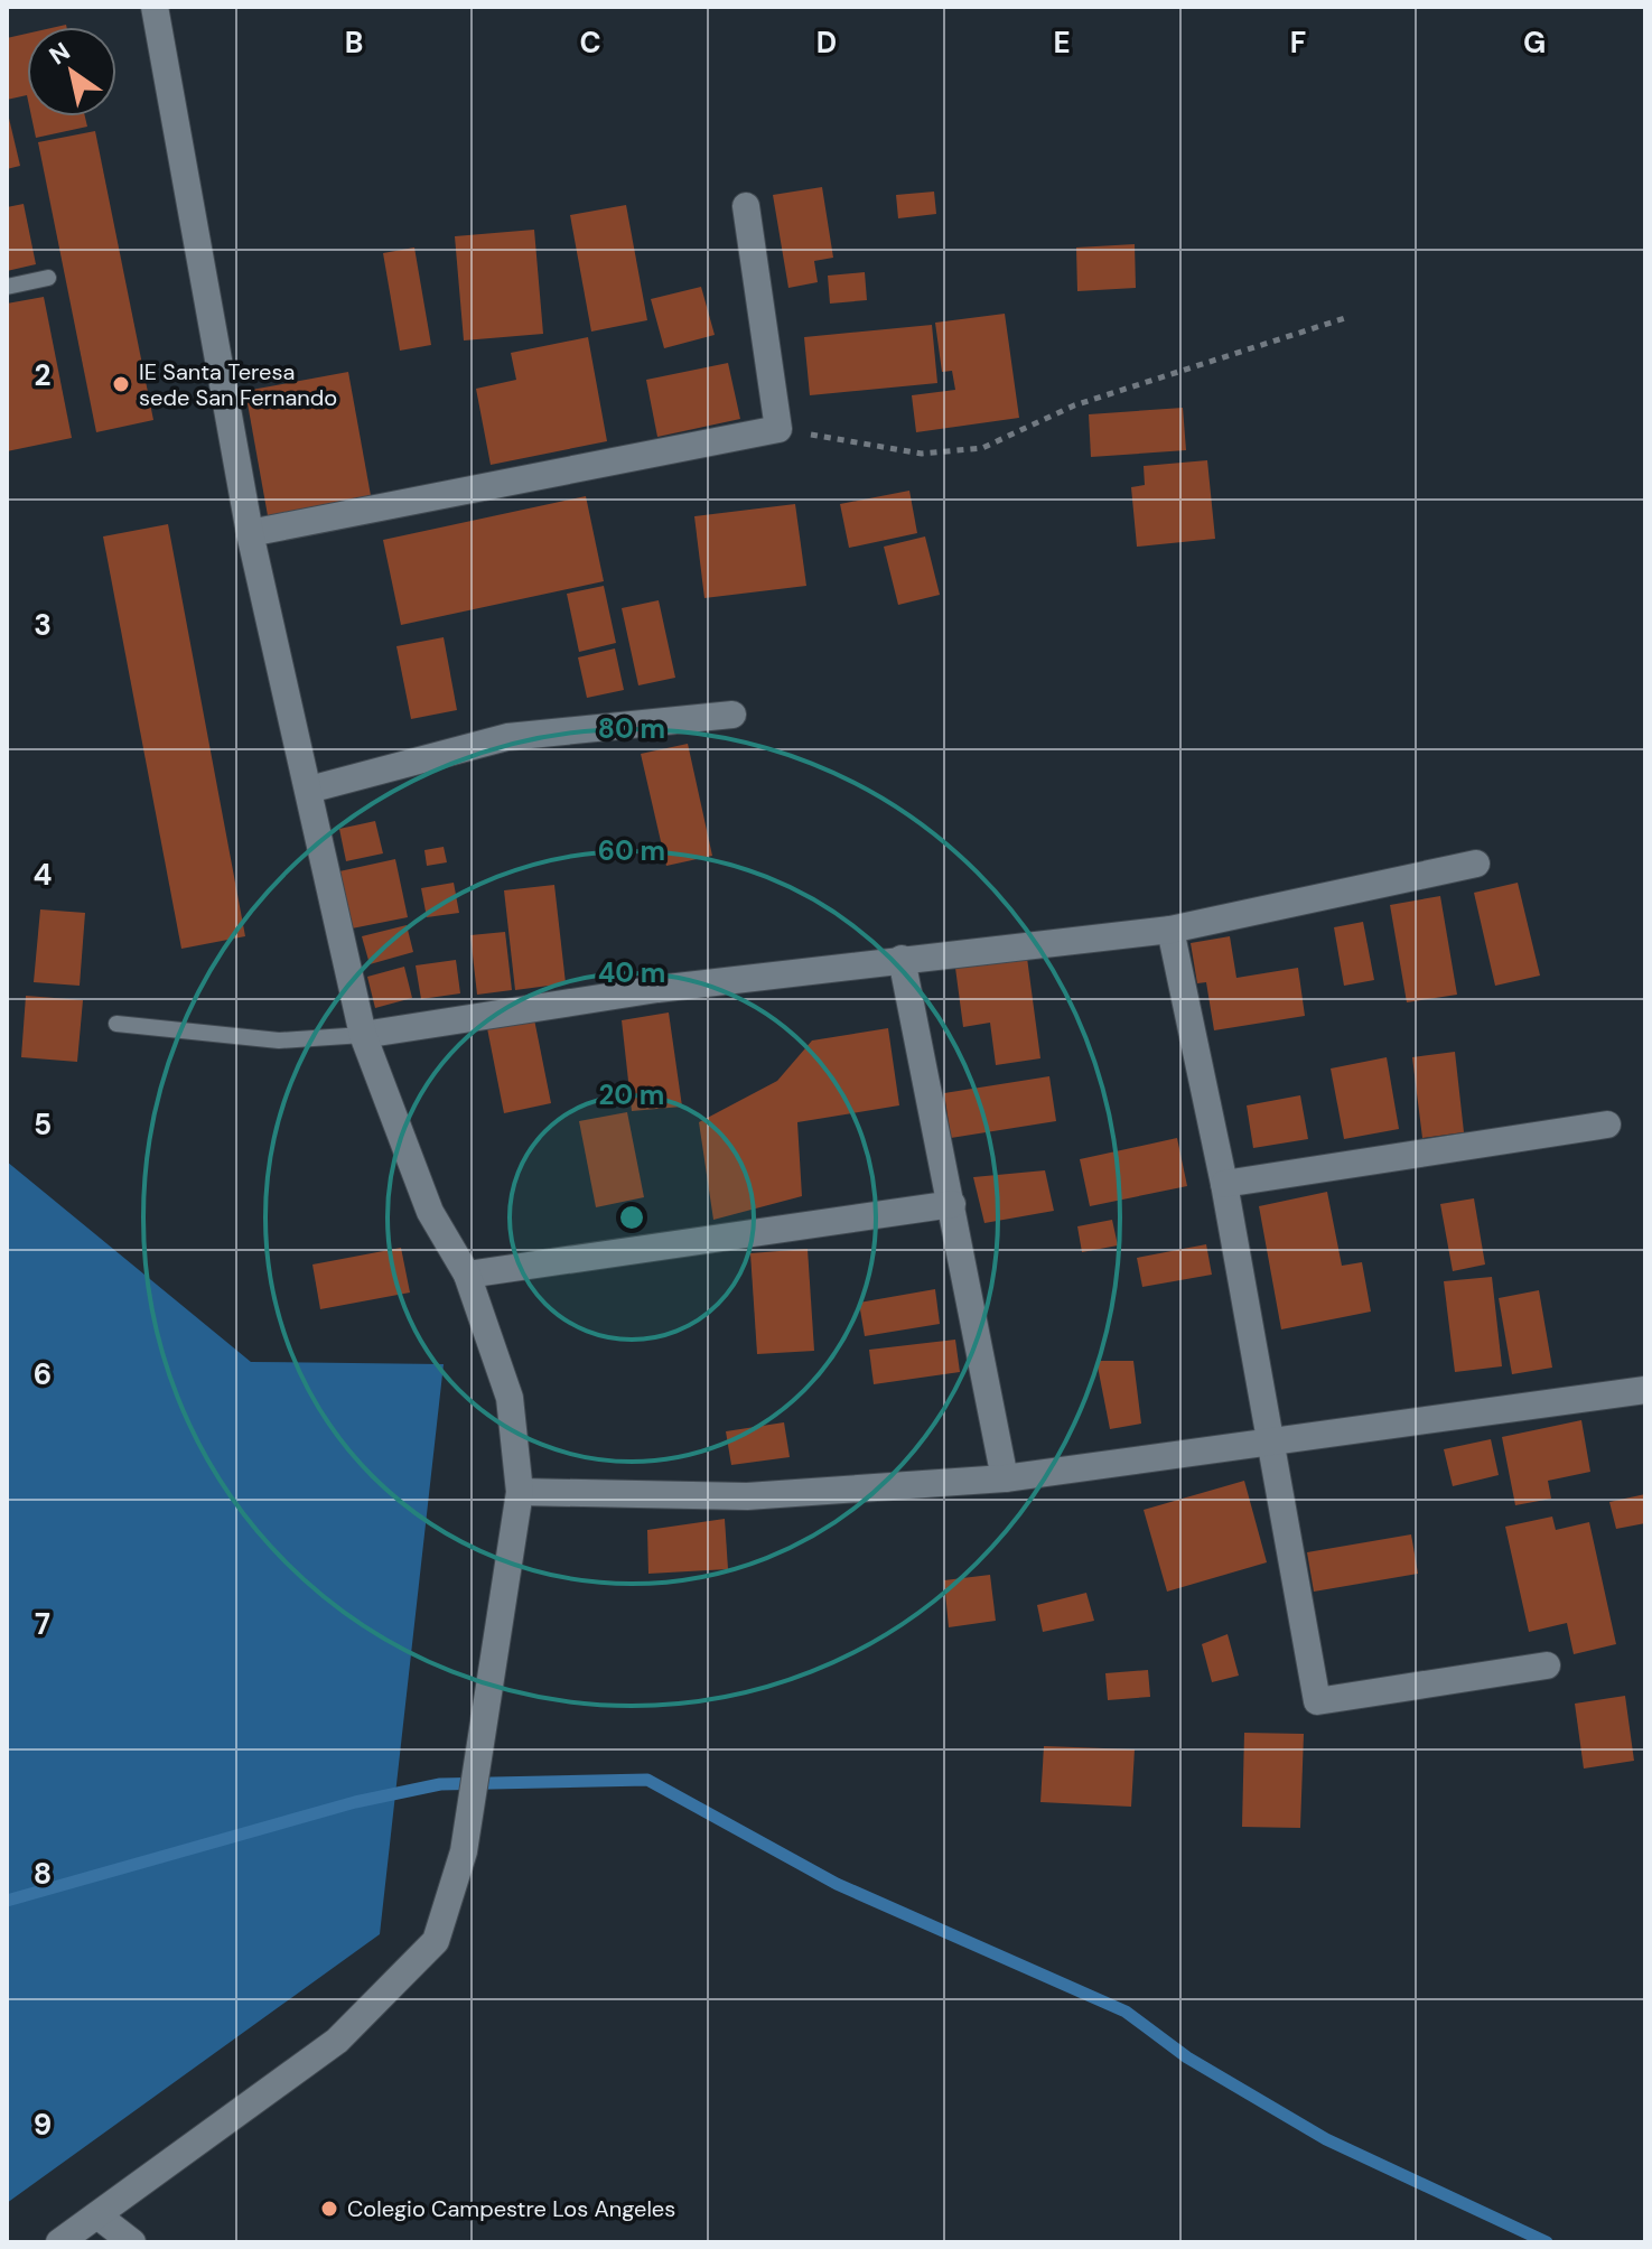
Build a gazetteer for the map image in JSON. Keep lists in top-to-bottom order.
{
  "places": ["IE Santa Teresa sede San Fernando", "Colegio Campestre Los Angeles"],
  "north": "top left",
  "grid": {
    "columns": [
      "B",
      "C",
      "D",
      "E",
      "F",
      "G"
    ],
    "rows": [
      "2",
      "3",
      "4",
      "5",
      "6",
      "7",
      "8",
      "9"
    ]
  },
  "rings": [
    "80 m",
    "60 m",
    "40 m",
    "20 m"
  ]
}
